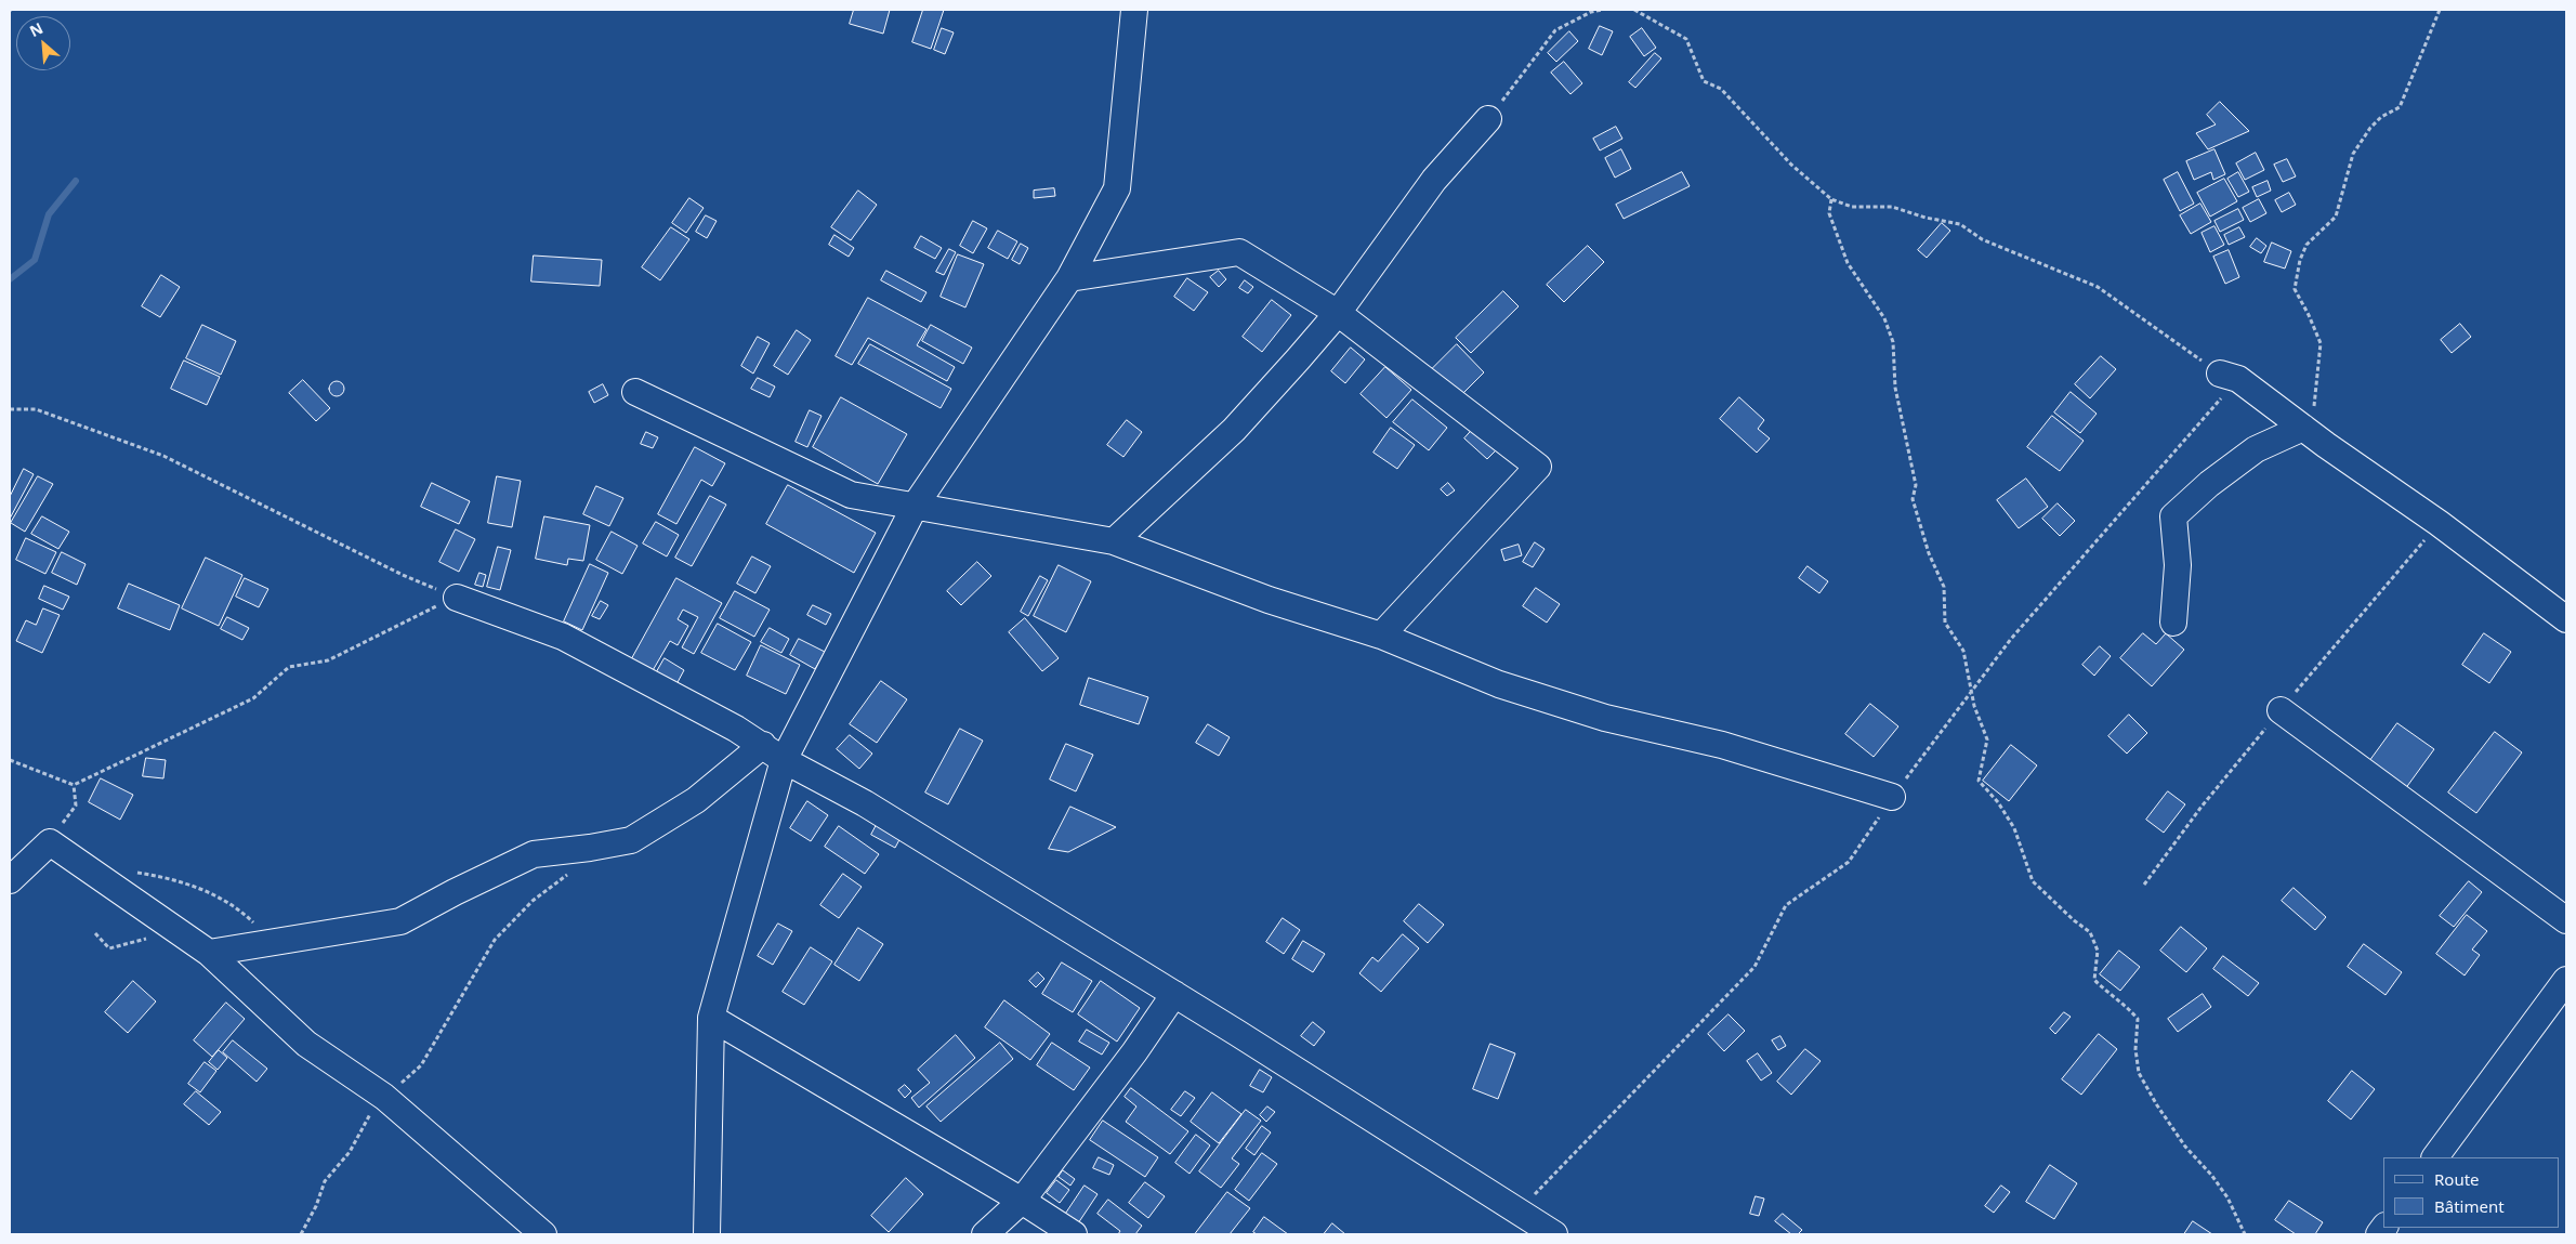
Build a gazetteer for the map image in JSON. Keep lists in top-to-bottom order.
{
  "legend": ["Route", "Bâtiment"],
  "north": "top left"
}
